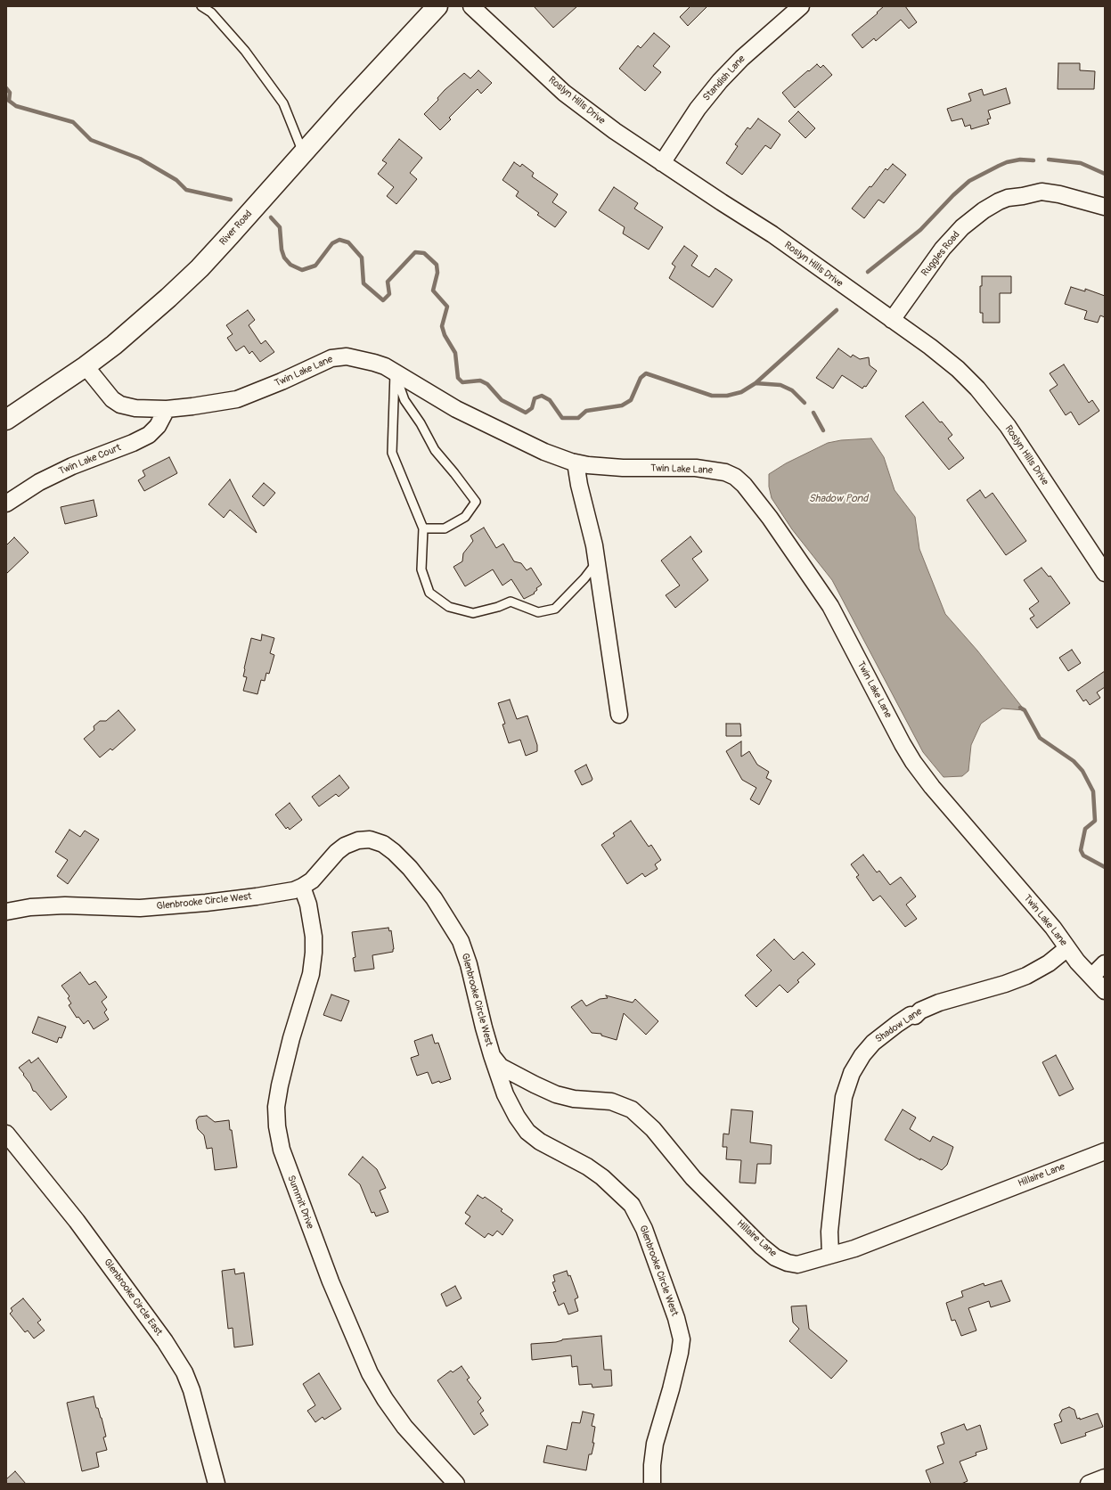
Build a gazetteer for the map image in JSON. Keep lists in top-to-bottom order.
{
  "streets": {
    "main road": ["River Road"],
    "street": [
      "Standish Lane",
      "Roslyn Hills Drive",
      "Ruggles Road",
      "Twin Lake Lane",
      "Twin Lake Court",
      "Glenbrooke Circle West",
      "Shadow Lane",
      "Hillaire Lane",
      "Summit Drive",
      "Glenbrooke Circle East"
    ]
  },
  "crossings": [
    ["Standish Lane", "Roslyn Hills Drive"],
    ["Roslyn Hills Drive", "Ruggles Road"],
    ["River Road", "Twin Lake Lane"],
    ["Twin Lake Lane", "Twin Lake Court"],
    ["Twin Lake Lane", "Shadow Lane"],
    ["Glenbrooke Circle West", "Hillaire Lane"],
    ["Glenbrooke Circle West", "Summit Drive"],
    ["Shadow Lane", "Hillaire Lane"]
  ],
  "water": ["Shadow Pond"]
}
